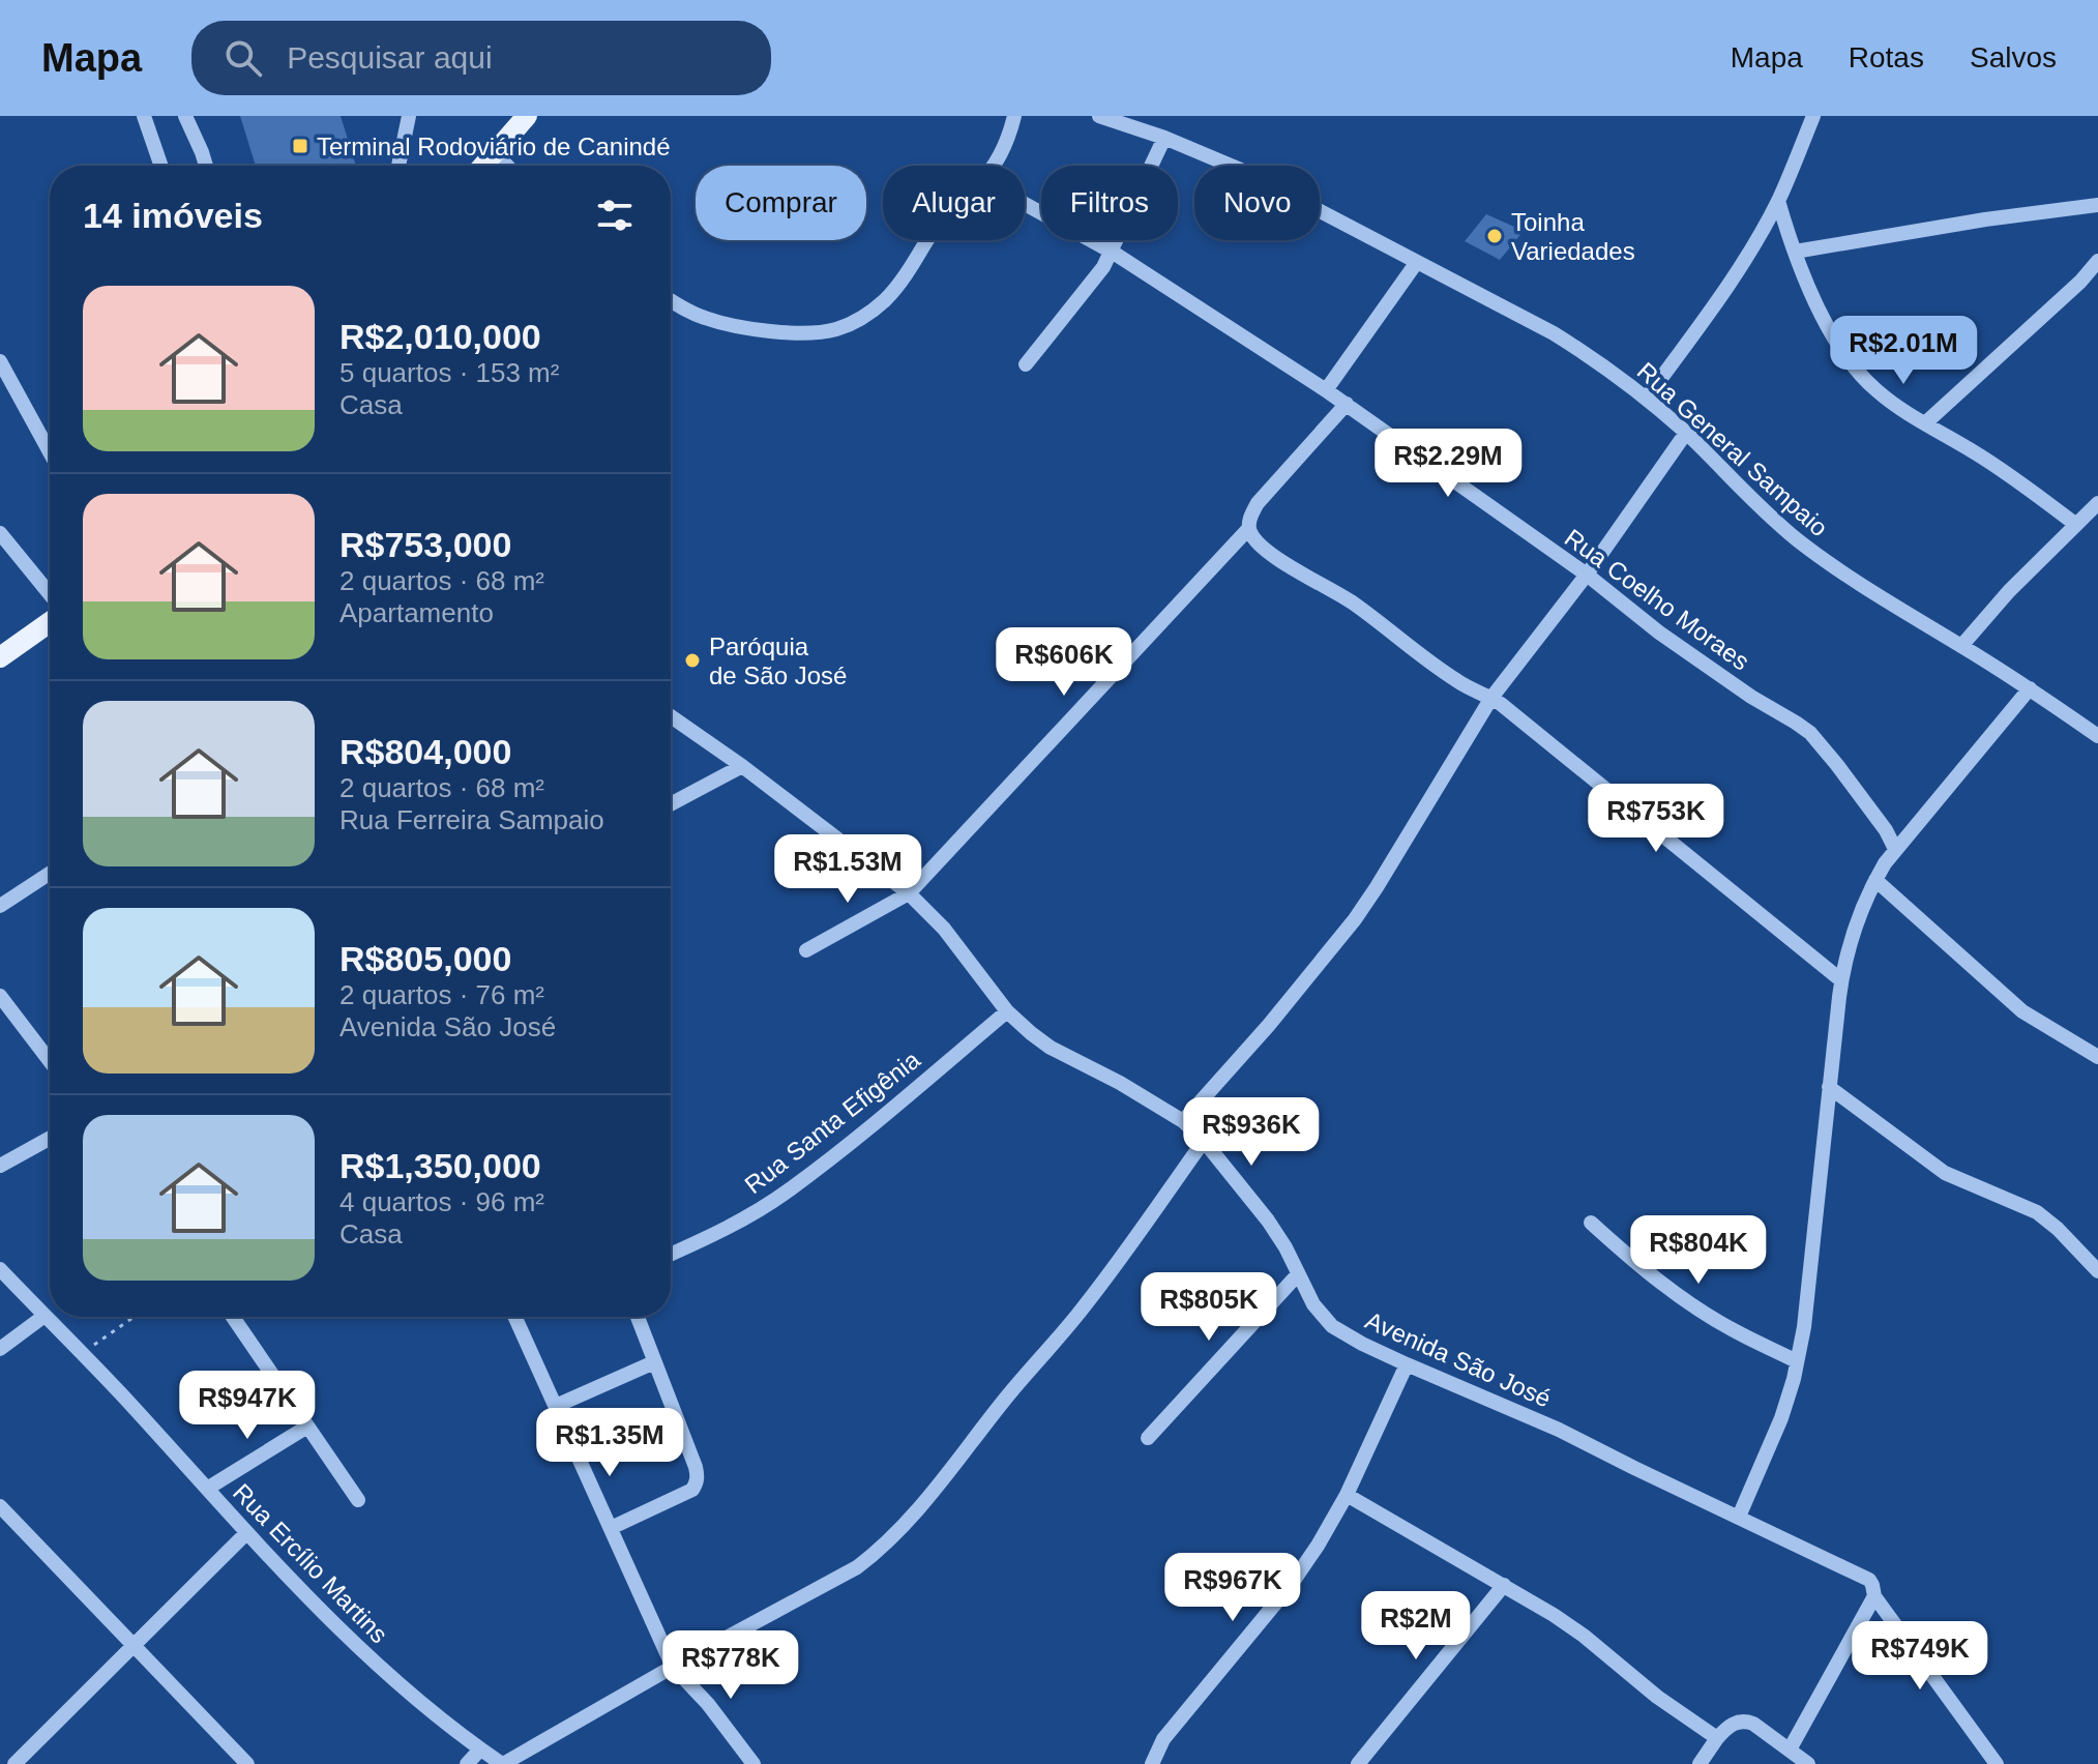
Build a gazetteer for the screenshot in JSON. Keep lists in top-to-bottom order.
{
  "streets": {
    "street": [
      "Rua General Sampaio",
      "Rua Coelho Moraes",
      "Rua Santa Efigênia",
      "Avenida São José",
      "Rua Ercílio Martins"
    ]
  },
  "crossings": [
    ["Rua Santa Efigênia", "Avenida São José"]
  ],
  "places": {
    "transit": ["Terminal Rodoviário de Canindé"],
    "other": ["Toinha Variedades", "Paróquia de São José"]
  },
  "page": {
    "header": "Mapa",
    "search": "Pesquisar aqui",
    "nav": ["Mapa", "Rotas", "Salvos"],
    "chip": [
      "Comprar",
      "Alugar",
      "Filtros",
      "Novo"
    ],
    "heading": "14 imóveis",
    "list": [
      {
        "name": "R$2,010,000",
        "note": "5 quartos · 153 m² · Casa"
      },
      {
        "name": "R$753,000",
        "note": "2 quartos · 68 m² · Apartamento"
      },
      {
        "name": "R$804,000",
        "note": "2 quartos · 68 m² · Rua Ferreira Sampaio"
      },
      {
        "name": "R$805,000",
        "note": "2 quartos · 76 m² · Avenida São José"
      },
      {
        "name": "R$1,350,000",
        "note": "4 quartos · 96 m² · Casa"
      }
    ],
    "price": [
      "R$2.01M",
      "R$2.29M",
      "R$606K",
      "R$753K",
      "R$1.53M",
      "R$936K",
      "R$804K",
      "R$805K",
      "R$947K",
      "R$1.35M",
      "R$967K",
      "R$2M",
      "R$749K",
      "R$778K"
    ]
  }
}
